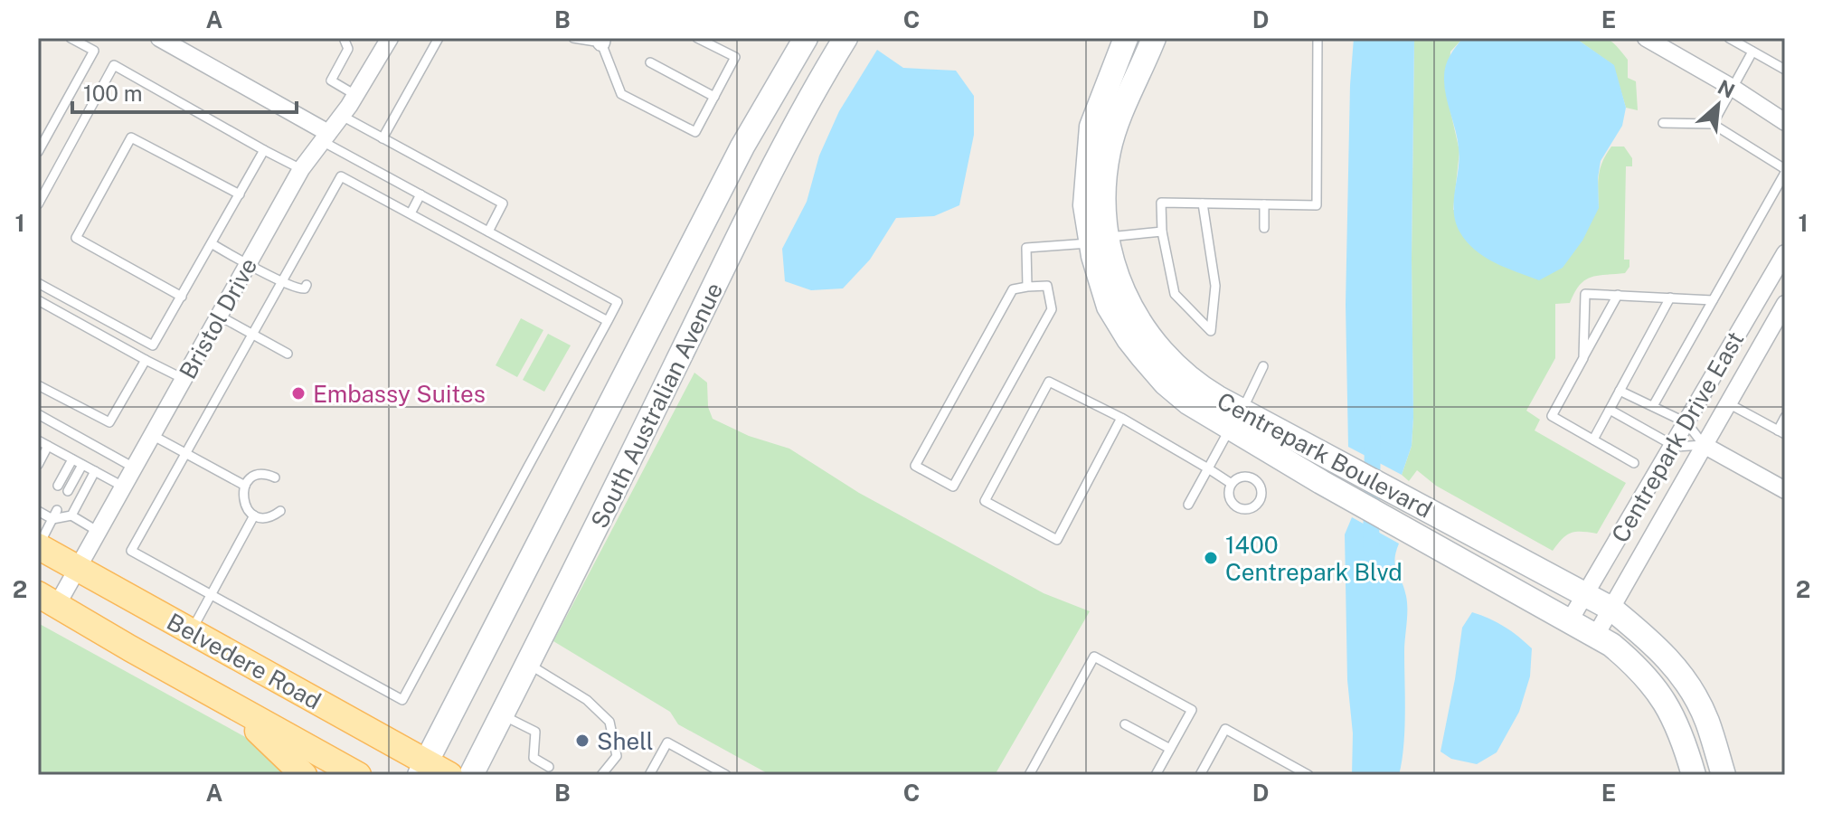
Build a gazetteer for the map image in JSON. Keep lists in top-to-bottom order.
{
  "streets": {
    "main road": ["Belvedere Road"],
    "street": [
      "Bristol Drive",
      "South Australian Avenue",
      "Centrepark Drive East",
      "Centrepark Boulevard"
    ]
  },
  "crossings": [
    ["Bristol Drive", "Belvedere Road"],
    ["South Australian Avenue", "Belvedere Road"],
    ["Centrepark Drive East", "Centrepark Boulevard"]
  ],
  "places": ["Embassy Suites", "1400 Centrepark Blvd", "Shell"],
  "scale_bar": "100 m",
  "north": "top right",
  "grid": {
    "columns": [
      "A",
      "B",
      "C",
      "D",
      "E"
    ],
    "rows": ["1", "2"]
  }
}
